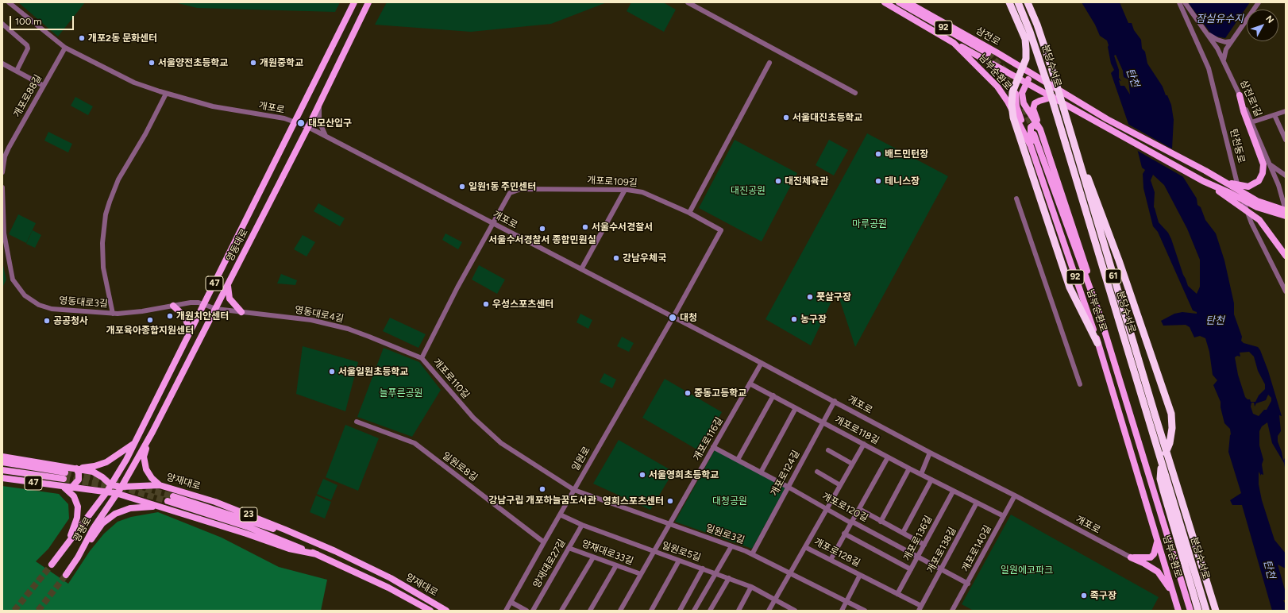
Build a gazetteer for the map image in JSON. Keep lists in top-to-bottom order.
{
  "streets": {
    "highway": ["분당수서로", "61"],
    "main road": [
      "92",
      "삼전로",
      "남부순환로",
      "영동대로",
      "47",
      "양재대로",
      "23",
      "광평로"
    ],
    "street": [
      "개포로88길",
      "삼전로1길",
      "개포로",
      "탄천동로",
      "개포로109길",
      "영동대로3길",
      "영동대로4길",
      "개포로110길",
      "개포로118길",
      "개포로116길",
      "일원로",
      "일원로8길",
      "개포로124길",
      "개포로120길",
      "일원로3길",
      "개포로136길",
      "개포로140길",
      "개포로138길",
      "일원로5길",
      "양재대로33길",
      "개포로128길",
      "양재대로27길"
    ]
  },
  "crossings": [
    ["개포로88길", "개포로"],
    ["개포로", "개포로109길"],
    ["개포로", "영동대로"],
    ["개포로", "개포로110길"],
    ["개포로", "개포로116길"],
    ["개포로", "일원로"],
    ["개포로", "개포로124길"],
    ["개포로", "개포로140길"],
    ["개포로109길", "개포로110길"],
    ["개포로109길", "일원로"],
    ["영동대로", "47"],
    ["영동대로", "영동대로3길"],
    ["영동대로", "영동대로4길"],
    ["영동대로", "양재대로"],
    ["영동대로", "23"],
    ["영동대로", "광평로"],
    ["영동대로3길", "영동대로4길"],
    ["영동대로4길", "개포로110길"],
    ["개포로110길", "일원로"],
    ["개포로110길", "일원로3길"],
    ["개포로118길", "개포로116길"],
    ["개포로118길", "개포로124길"],
    ["개포로118길", "개포로136길"],
    ["개포로118길", "개포로140길"],
    ["개포로118길", "개포로138길"],
    ["개포로118길", "개포로128길"],
    ["개포로116길", "개포로120길"],
    ["개포로116길", "일원로3길"],
    ["개포로116길", "양재대로33길"],
    ["일원로", "일원로8길"],
    ["일원로", "일원로3길"],
    ["일원로", "일원로5길"],
    ["개포로124길", "개포로120길"],
    ["개포로124길", "일원로3길"],
    ["양재대로", "23"],
    ["양재대로", "광평로"],
    ["개포로120길", "개포로136길"],
    ["개포로120길", "개포로140길"],
    ["개포로120길", "개포로138길"],
    ["개포로120길", "개포로128길"],
    ["일원로3길", "양재대로33길"],
    ["일원로3길", "개포로128길"],
    ["개포로136길", "개포로138길"],
    ["개포로138길", "개포로128길"],
    ["일원로5길", "양재대로33길"],
    ["일원로5길", "개포로128길"],
    ["일원로5길", "양재대로27길"],
    ["양재대로33길", "양재대로27길"]
  ],
  "water": ["잠실유수지", "탄천"],
  "parks": [
    "대진공원",
    "마루공원",
    "늘푸른공원",
    "대청공원",
    "일원에코파크"
  ],
  "places": [
    "개포2동 문화센터",
    "서울양전초등학교",
    "개원중학교",
    "서울대진초등학교",
    "대모산입구",
    "배드민턴장",
    "대진체육관",
    "테니스장",
    "일원1동 주민센터",
    "서울수서경찰서",
    "서울수서경찰서 종합민원실",
    "강남우체국",
    "풋살구장",
    "우성스포츠센터",
    "개원치안센터",
    "대청",
    "농구장",
    "개포육아종합지원센터",
    "공공청사",
    "서울일원초등학교",
    "중동고등학교",
    "서울영희초등학교",
    "강남구립 개포하늘꿈도서관",
    "영희스포츠센터",
    "족구장"
  ],
  "scale_bar": "100 m",
  "north": "top right"
}
